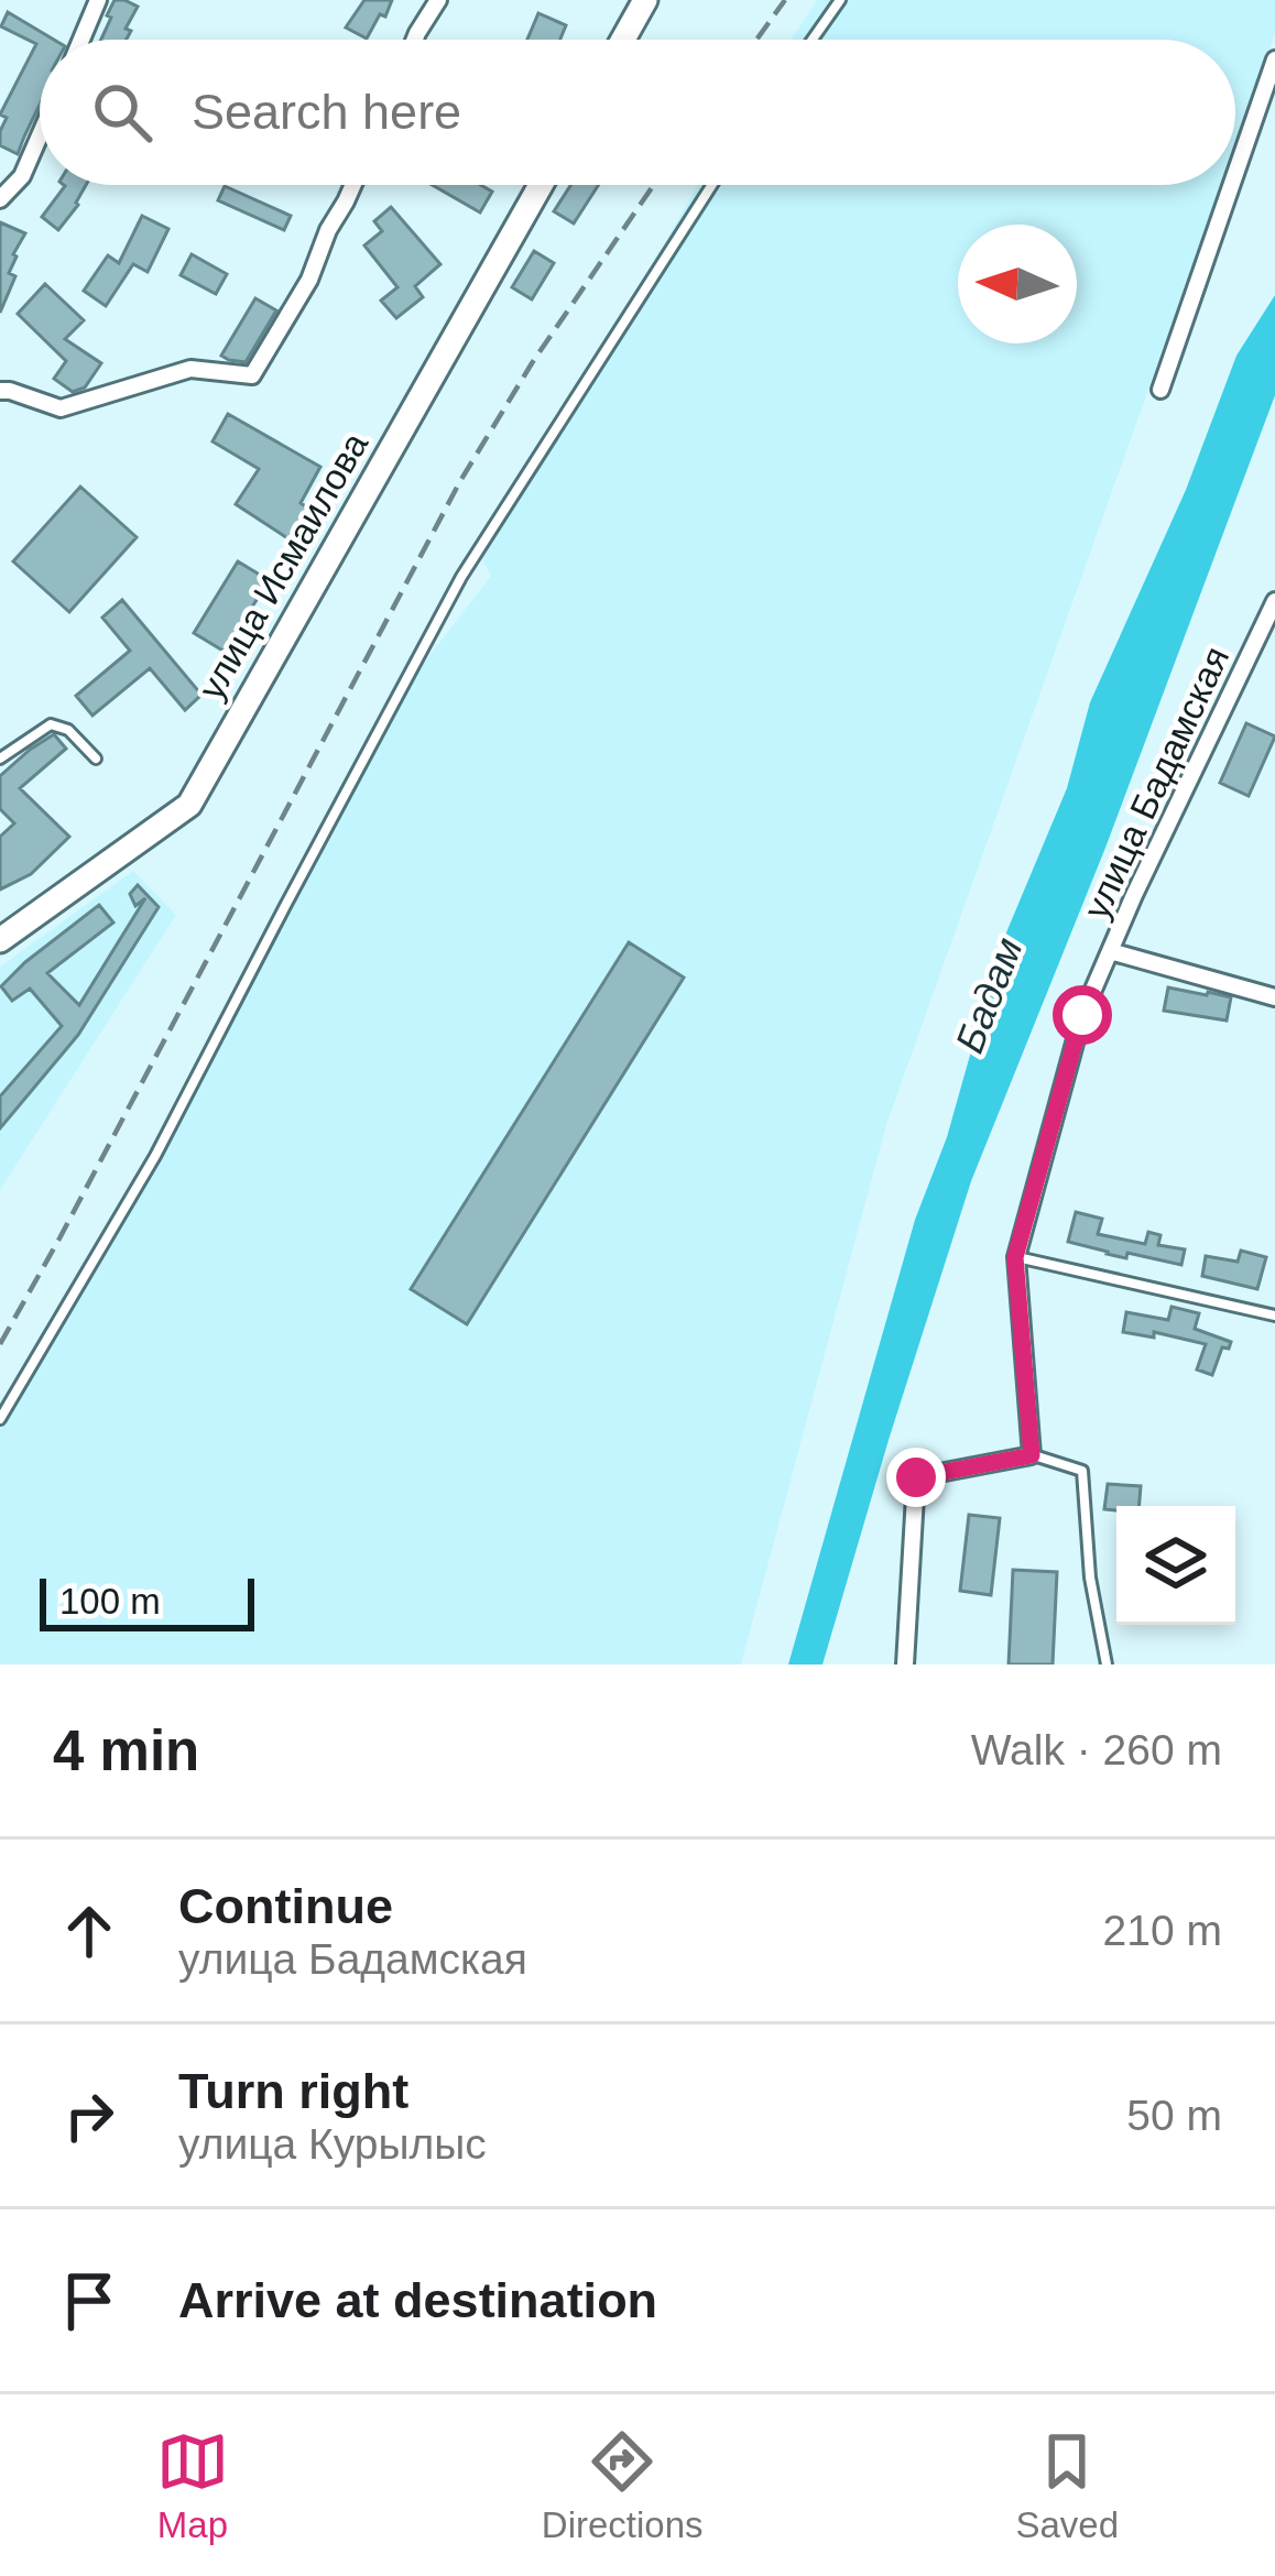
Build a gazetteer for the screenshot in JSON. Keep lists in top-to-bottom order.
{
  "streets": {
    "main road": ["улица Исмаилова"],
    "street": ["улица Бадамская"]
  },
  "water": ["Бадам"],
  "scale_bar": "100 m",
  "north": "left",
  "page": {
    "search": "Search here",
    "scale": "100 m",
    "heading": ["4 min", "Walk · 260 m"],
    "list": [
      ["Continue", "улица Бадамская", "210 m"],
      ["Turn right", "улица Курылыс", "50 m"],
      "Arrive at destination"
    ],
    "nav": ["Map", "Directions", "Saved"]
  }
}
